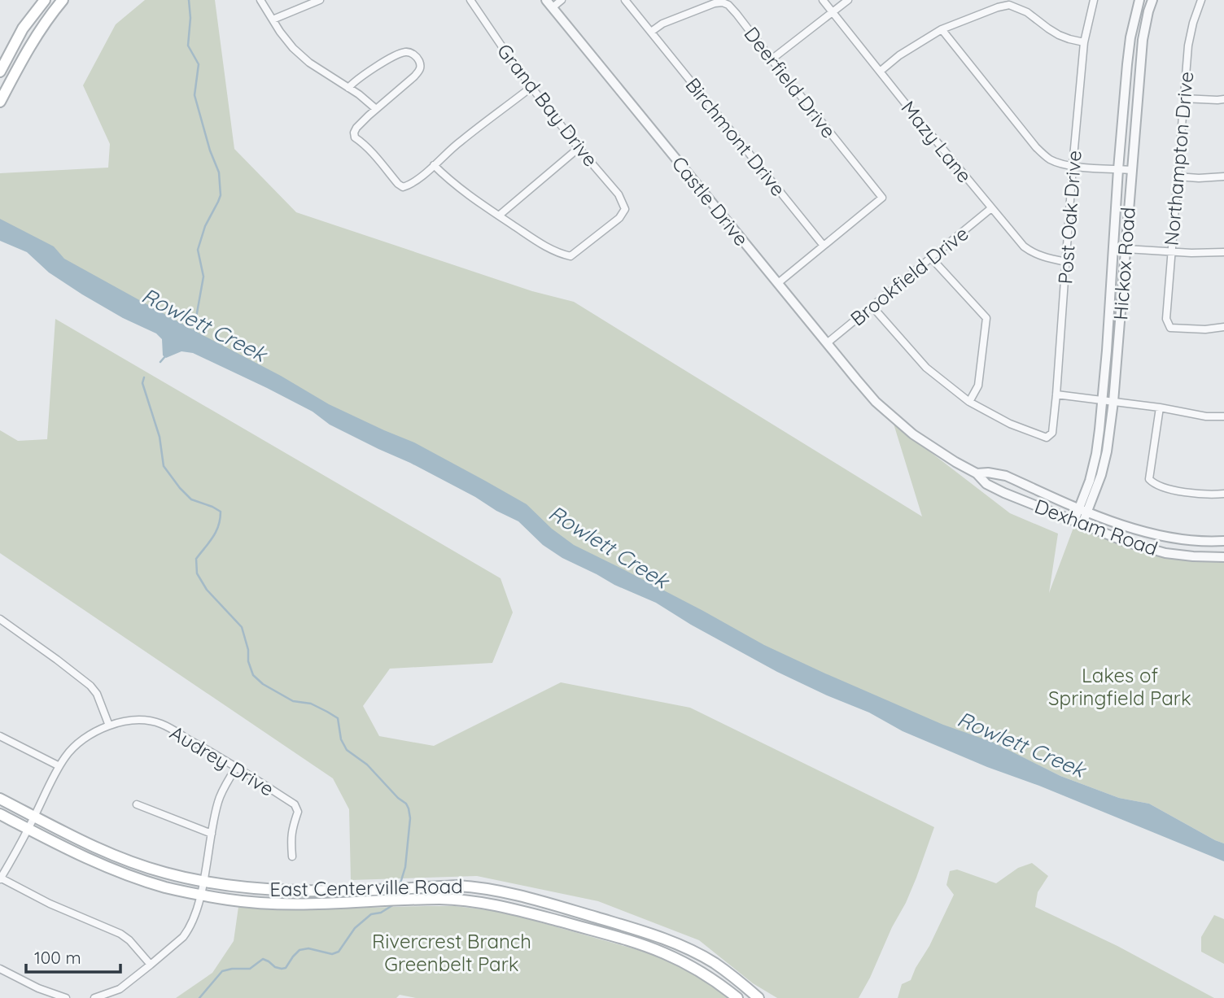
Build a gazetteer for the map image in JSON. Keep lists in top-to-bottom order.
{
  "streets": {
    "main road": ["East Centerville Road"],
    "street": [
      "Deerfield Drive",
      "Grand Bay Drive",
      "Birchmont Drive",
      "Mazy Lane",
      "Northampton Drive",
      "Castle Drive",
      "Post Oak Drive",
      "Hickox Road",
      "Brookfield Drive",
      "Dexham Road",
      "Audrey Drive"
    ]
  },
  "crossings": [
    ["Deerfield Drive", "Birchmont Drive"],
    ["Mazy Lane", "Post Oak Drive"],
    ["Mazy Lane", "Brookfield Drive"],
    ["Castle Drive", "Brookfield Drive"],
    ["Castle Drive", "Dexham Road"],
    ["Hickox Road", "Dexham Road"],
    ["Audrey Drive", "East Centerville Road"]
  ],
  "water": ["Rowlett Creek"],
  "parks": ["Lakes of Springfield Park", "Rivercrest Branch Greenbelt Park"],
  "scale_bar": "100 m"
}
